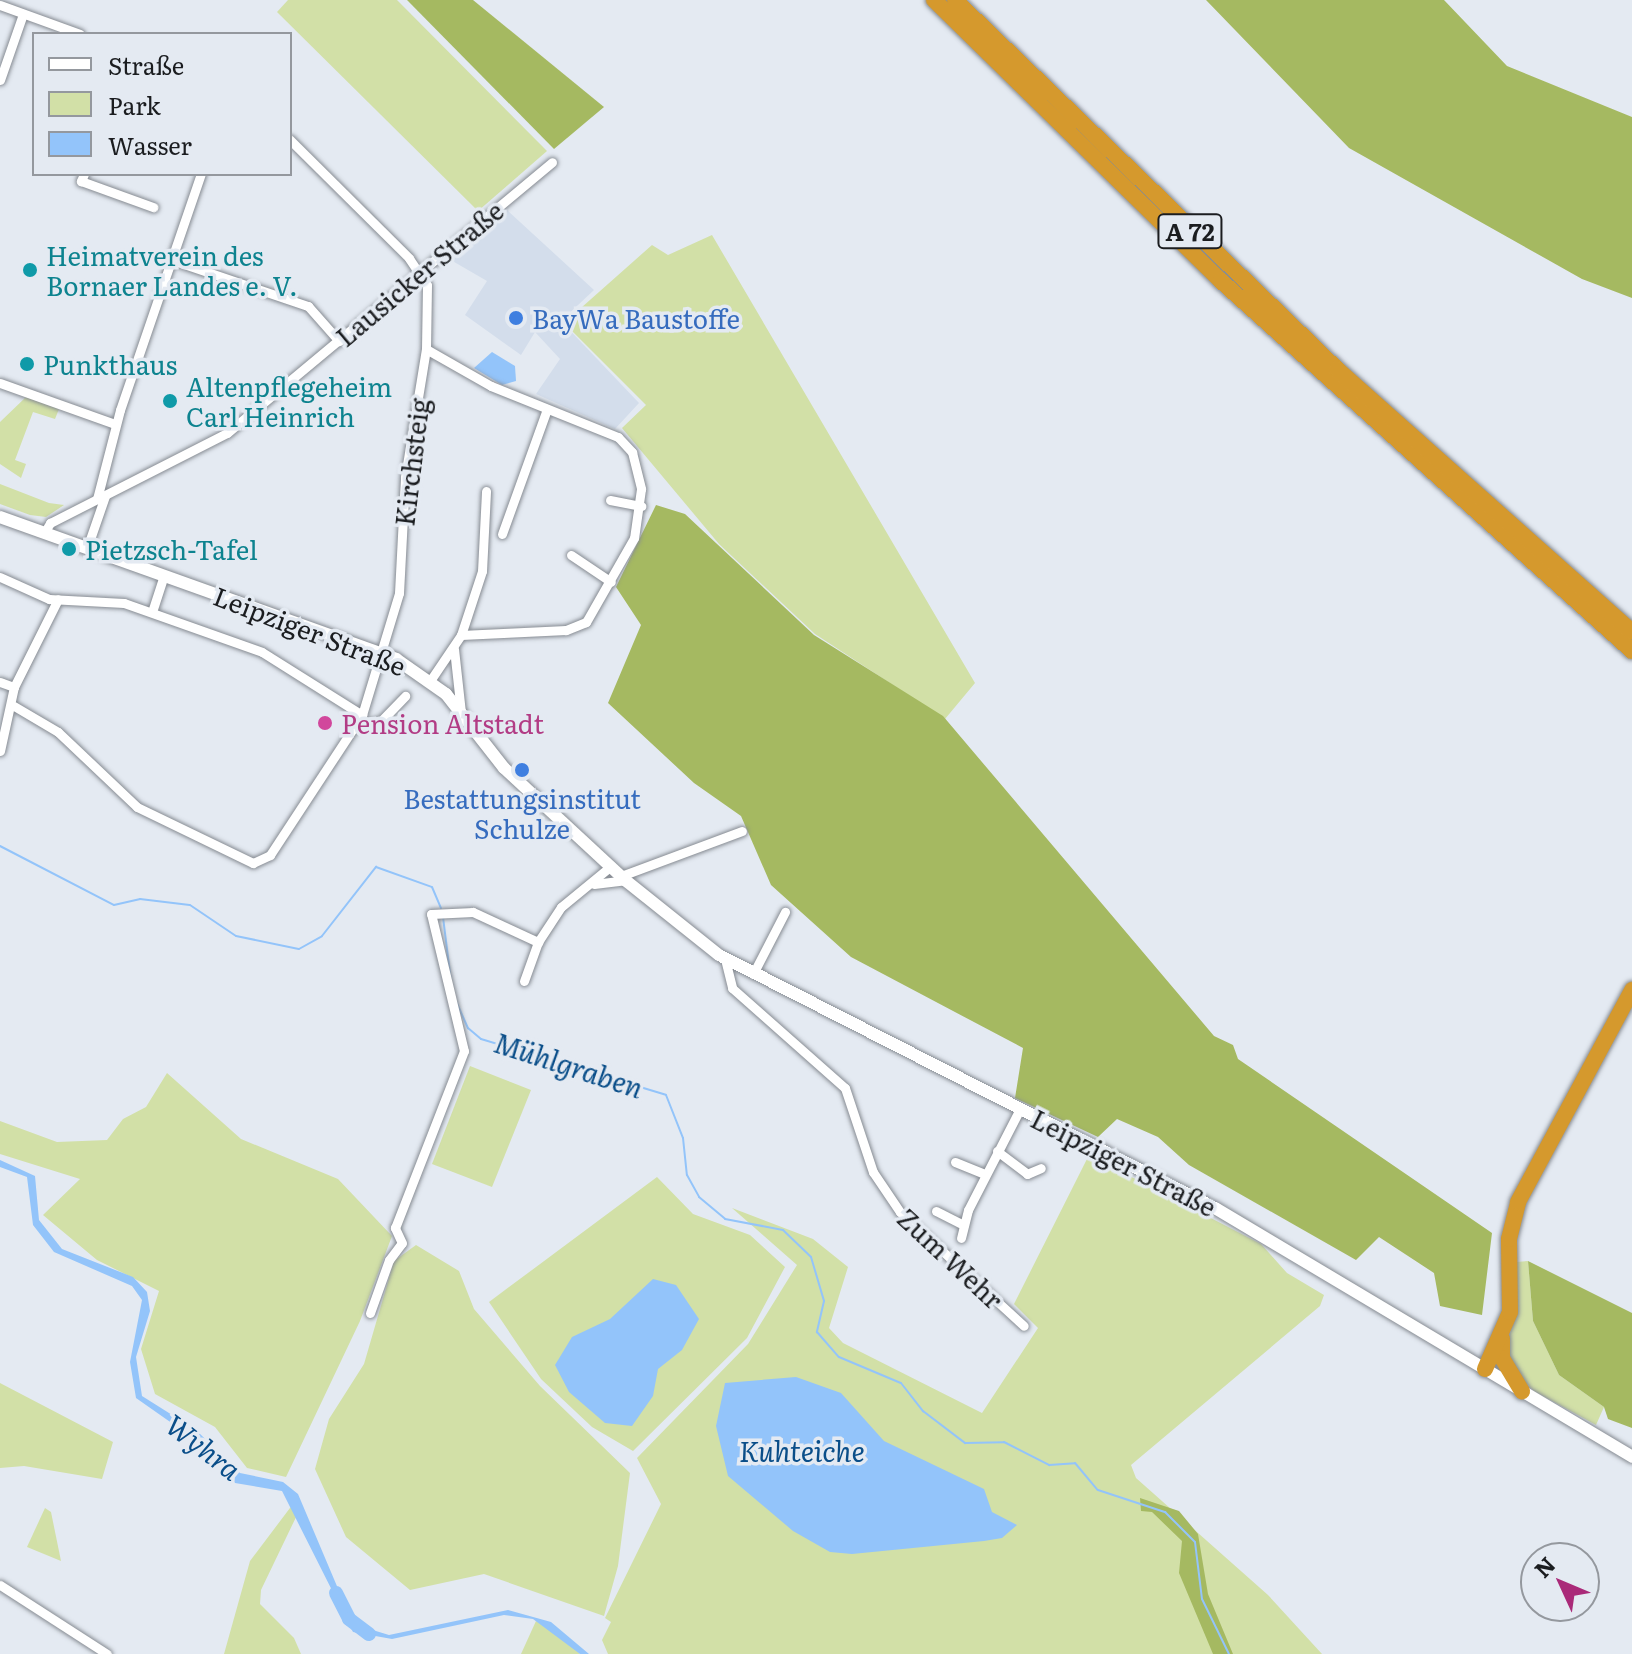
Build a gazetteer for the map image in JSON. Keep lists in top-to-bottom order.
{
  "streets": {
    "highway": ["A 72"],
    "street": [
      "Lausicker Straße",
      "Kirchsteig",
      "Leipziger Straße",
      "Zum Wehr"
    ]
  },
  "crossings": [
    ["Lausicker Straße", "Kirchsteig"],
    ["Lausicker Straße", "Leipziger Straße"],
    ["Kirchsteig", "Leipziger Straße"],
    ["Leipziger Straße", "Zum Wehr"]
  ],
  "water": ["Mühlgraben", "Wyhra", "Kuhteiche"],
  "places": [
    "Heimatverein des Bornaer Landes e. V.",
    "BayWa Baustoffe",
    "Punkthaus",
    "Altenpflegeheim Carl Heinrich",
    "Pietzsch-Tafel",
    "Pension Altstadt",
    "Bestattungsinstitut Schulze"
  ],
  "legend": ["Straße", "Park", "Wasser"],
  "north": "top left"
}
